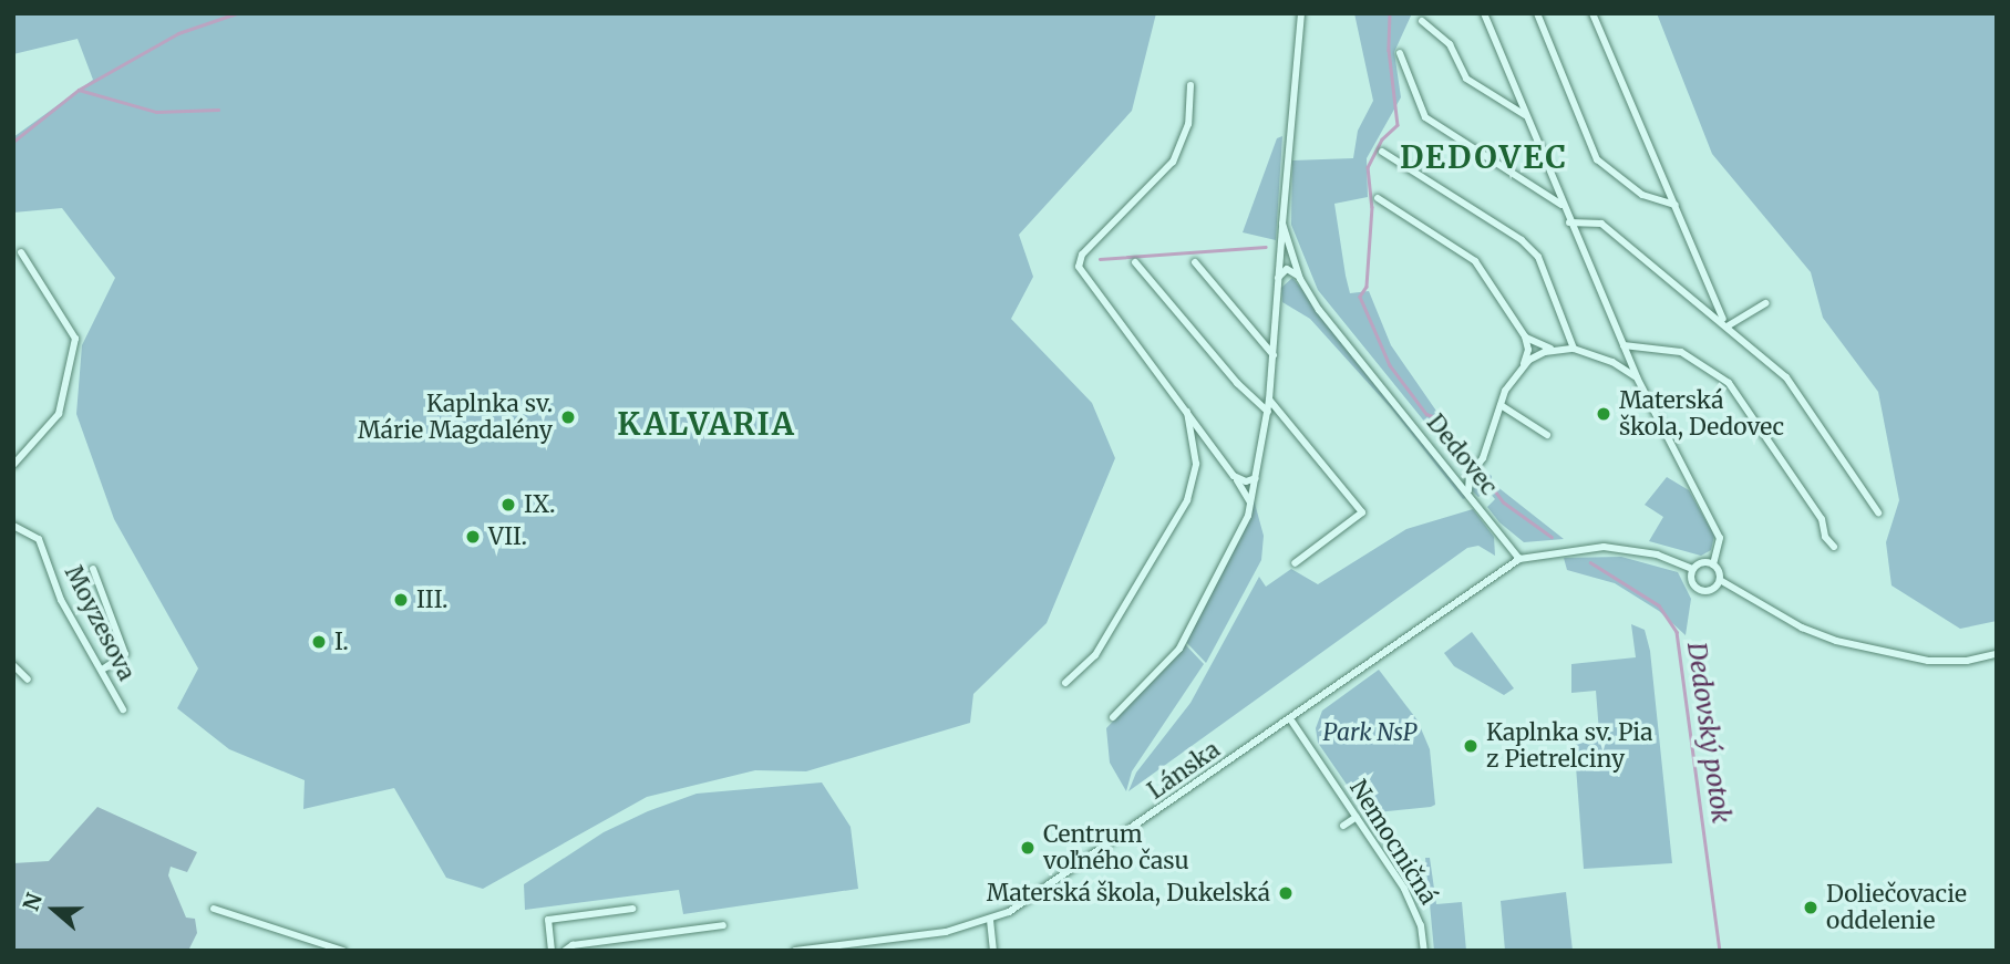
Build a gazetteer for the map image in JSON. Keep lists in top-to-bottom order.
{
  "streets": {
    "street": [
      "Dedovec",
      "Moyzesova",
      "Lánska",
      "Nemocničná"
    ]
  },
  "crossings": [
    ["Dedovec", "Lánska"],
    ["Lánska", "Nemocničná"]
  ],
  "districts": ["DEDOVEC", "KALVARIA"],
  "water": ["Dedovský potok"],
  "parks": ["Park NsP"],
  "places": [
    "Materská škola, Dedovec",
    "Kaplnka sv. Márie Magdalény",
    "IX.",
    "VII.",
    "III.",
    "I.",
    "Kaplnka sv. Pia z Pietrelciny",
    "Centrum voľného času",
    "Materská škola, Dukelská",
    "Doliečovacie oddelenie"
  ],
  "north": "left"
}
